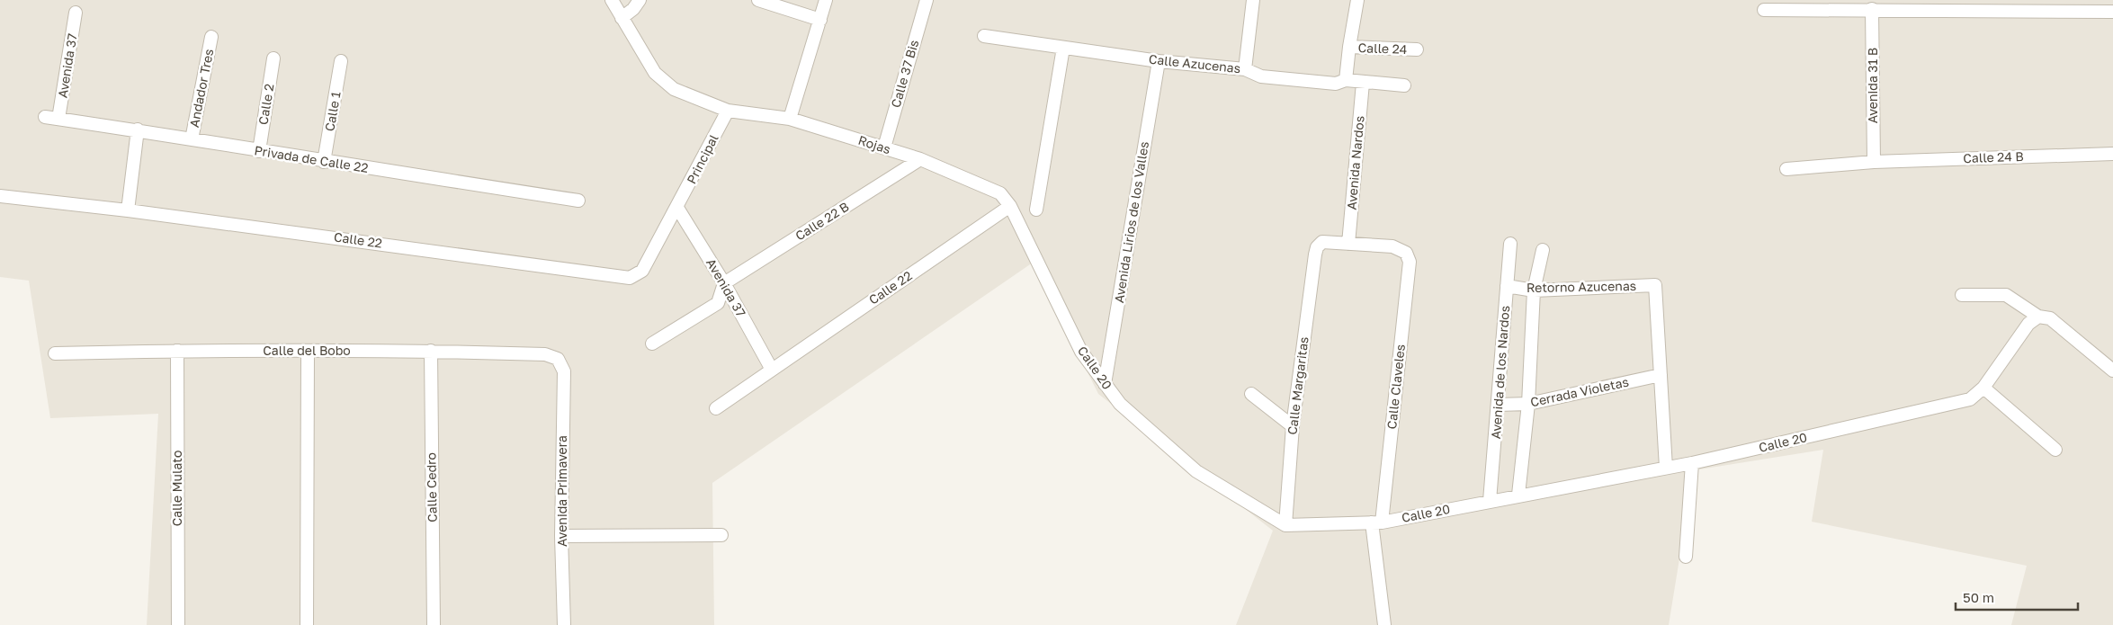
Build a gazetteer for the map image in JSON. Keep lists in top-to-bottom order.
{
  "streets": {
    "street": [
      "Calle 24",
      "Calle Azucenas",
      "Avenida 37",
      "Calle 37 Bis",
      "Avenida 31 B",
      "Andador Tres",
      "Calle 2",
      "Calle 1",
      "Rojas",
      "Calle 24 B",
      "Privada de Calle 22",
      "Principal",
      "Avenida Nardos",
      "Calle 22 B",
      "Avenida Lirios de los Valles",
      "Calle 22",
      "Retorno Azucenas",
      "Calle del Bobo",
      "Calle 20",
      "Avenida de los Nardos",
      "Calle Margaritas",
      "Calle Claveles",
      "Cerrada Violetas",
      "Calle Cedro",
      "Calle Mulato",
      "Avenida Primavera"
    ]
  },
  "crossings": [
    ["Calle Azucenas", "Avenida Nardos"],
    ["Calle Azucenas", "Avenida Lirios de los Valles"],
    ["Avenida 37", "Privada de Calle 22"],
    ["Avenida 37", "Principal"],
    ["Avenida 37", "Calle 22 B"],
    ["Avenida 37", "Calle 22"],
    ["Calle 37 Bis", "Rojas"],
    ["Avenida 31 B", "Calle 24 B"],
    ["Andador Tres", "Privada de Calle 22"],
    ["Calle 2", "Privada de Calle 22"],
    ["Calle 1", "Privada de Calle 22"],
    ["Rojas", "Principal"],
    ["Rojas", "Calle 22 B"],
    ["Rojas", "Calle 22"],
    ["Rojas", "Calle 20"],
    ["Principal", "Calle 22"],
    ["Avenida Nardos", "Calle Margaritas"],
    ["Avenida Nardos", "Calle Claveles"],
    ["Avenida Lirios de los Valles", "Calle 20"],
    ["Calle 22", "Calle 20"],
    ["Retorno Azucenas", "Avenida de los Nardos"],
    ["Retorno Azucenas", "Cerrada Violetas"],
    ["Calle del Bobo", "Calle Cedro"],
    ["Calle del Bobo", "Calle Mulato"],
    ["Calle del Bobo", "Avenida Primavera"],
    ["Calle 20", "Avenida de los Nardos"],
    ["Calle 20", "Calle Margaritas"],
    ["Calle 20", "Calle Claveles"],
    ["Avenida de los Nardos", "Cerrada Violetas"],
    ["Calle Margaritas", "Calle Claveles"]
  ],
  "scale_bar": "50 m"
}
